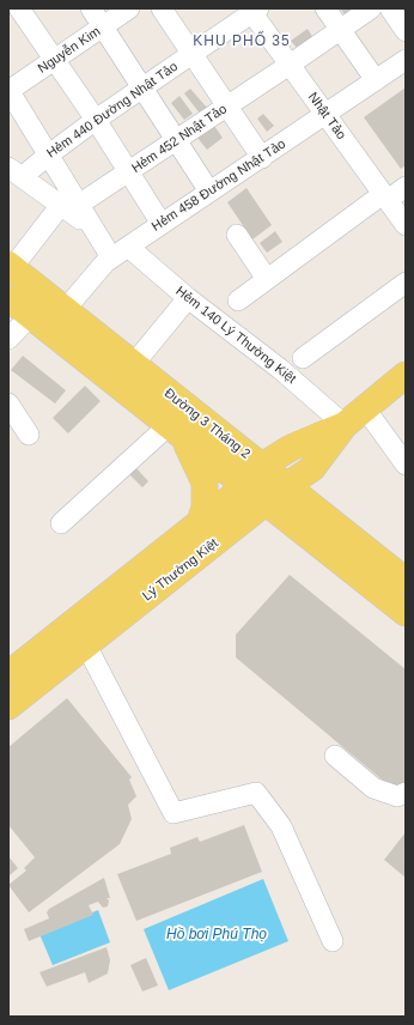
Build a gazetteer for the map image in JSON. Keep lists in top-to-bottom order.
{
  "streets": {
    "main road": ["Đường 3 Tháng 2", "Lý Thường Kiệt"],
    "street": [
      "Nguyễn Kim",
      "Hẻm 440 Đường Nhật Tảo",
      "Nhật Tảo",
      "Hẻm 452 Nhật Tảo",
      "Hẻm 458 Đường Nhật Tảo",
      "Hẻm 140 Lý Thường Kiệt"
    ]
  },
  "crossings": [
    ["Nguyễn Kim", "Hẻm 140 Lý Thường Kiệt"],
    ["Hẻm 440 Đường Nhật Tảo", "Nhật Tảo"],
    ["Hẻm 440 Đường Nhật Tảo", "Hẻm 140 Lý Thường Kiệt"],
    ["Nhật Tảo", "Hẻm 452 Nhật Tảo"],
    ["Nhật Tảo", "Hẻm 458 Đường Nhật Tảo"],
    ["Hẻm 452 Nhật Tảo", "Hẻm 140 Lý Thường Kiệt"],
    ["Hẻm 452 Nhật Tảo", "Đường 3 Tháng 2"],
    ["Hẻm 458 Đường Nhật Tảo", "Hẻm 140 Lý Thường Kiệt"],
    ["Hẻm 458 Đường Nhật Tảo", "Đường 3 Tháng 2"],
    ["Hẻm 140 Lý Thường Kiệt", "Lý Thường Kiệt"],
    ["Đường 3 Tháng 2", "Lý Thường Kiệt"]
  ],
  "districts": ["KHU PHỐ 35"],
  "water": ["Hồ bơi Phú Thọ"]
}
